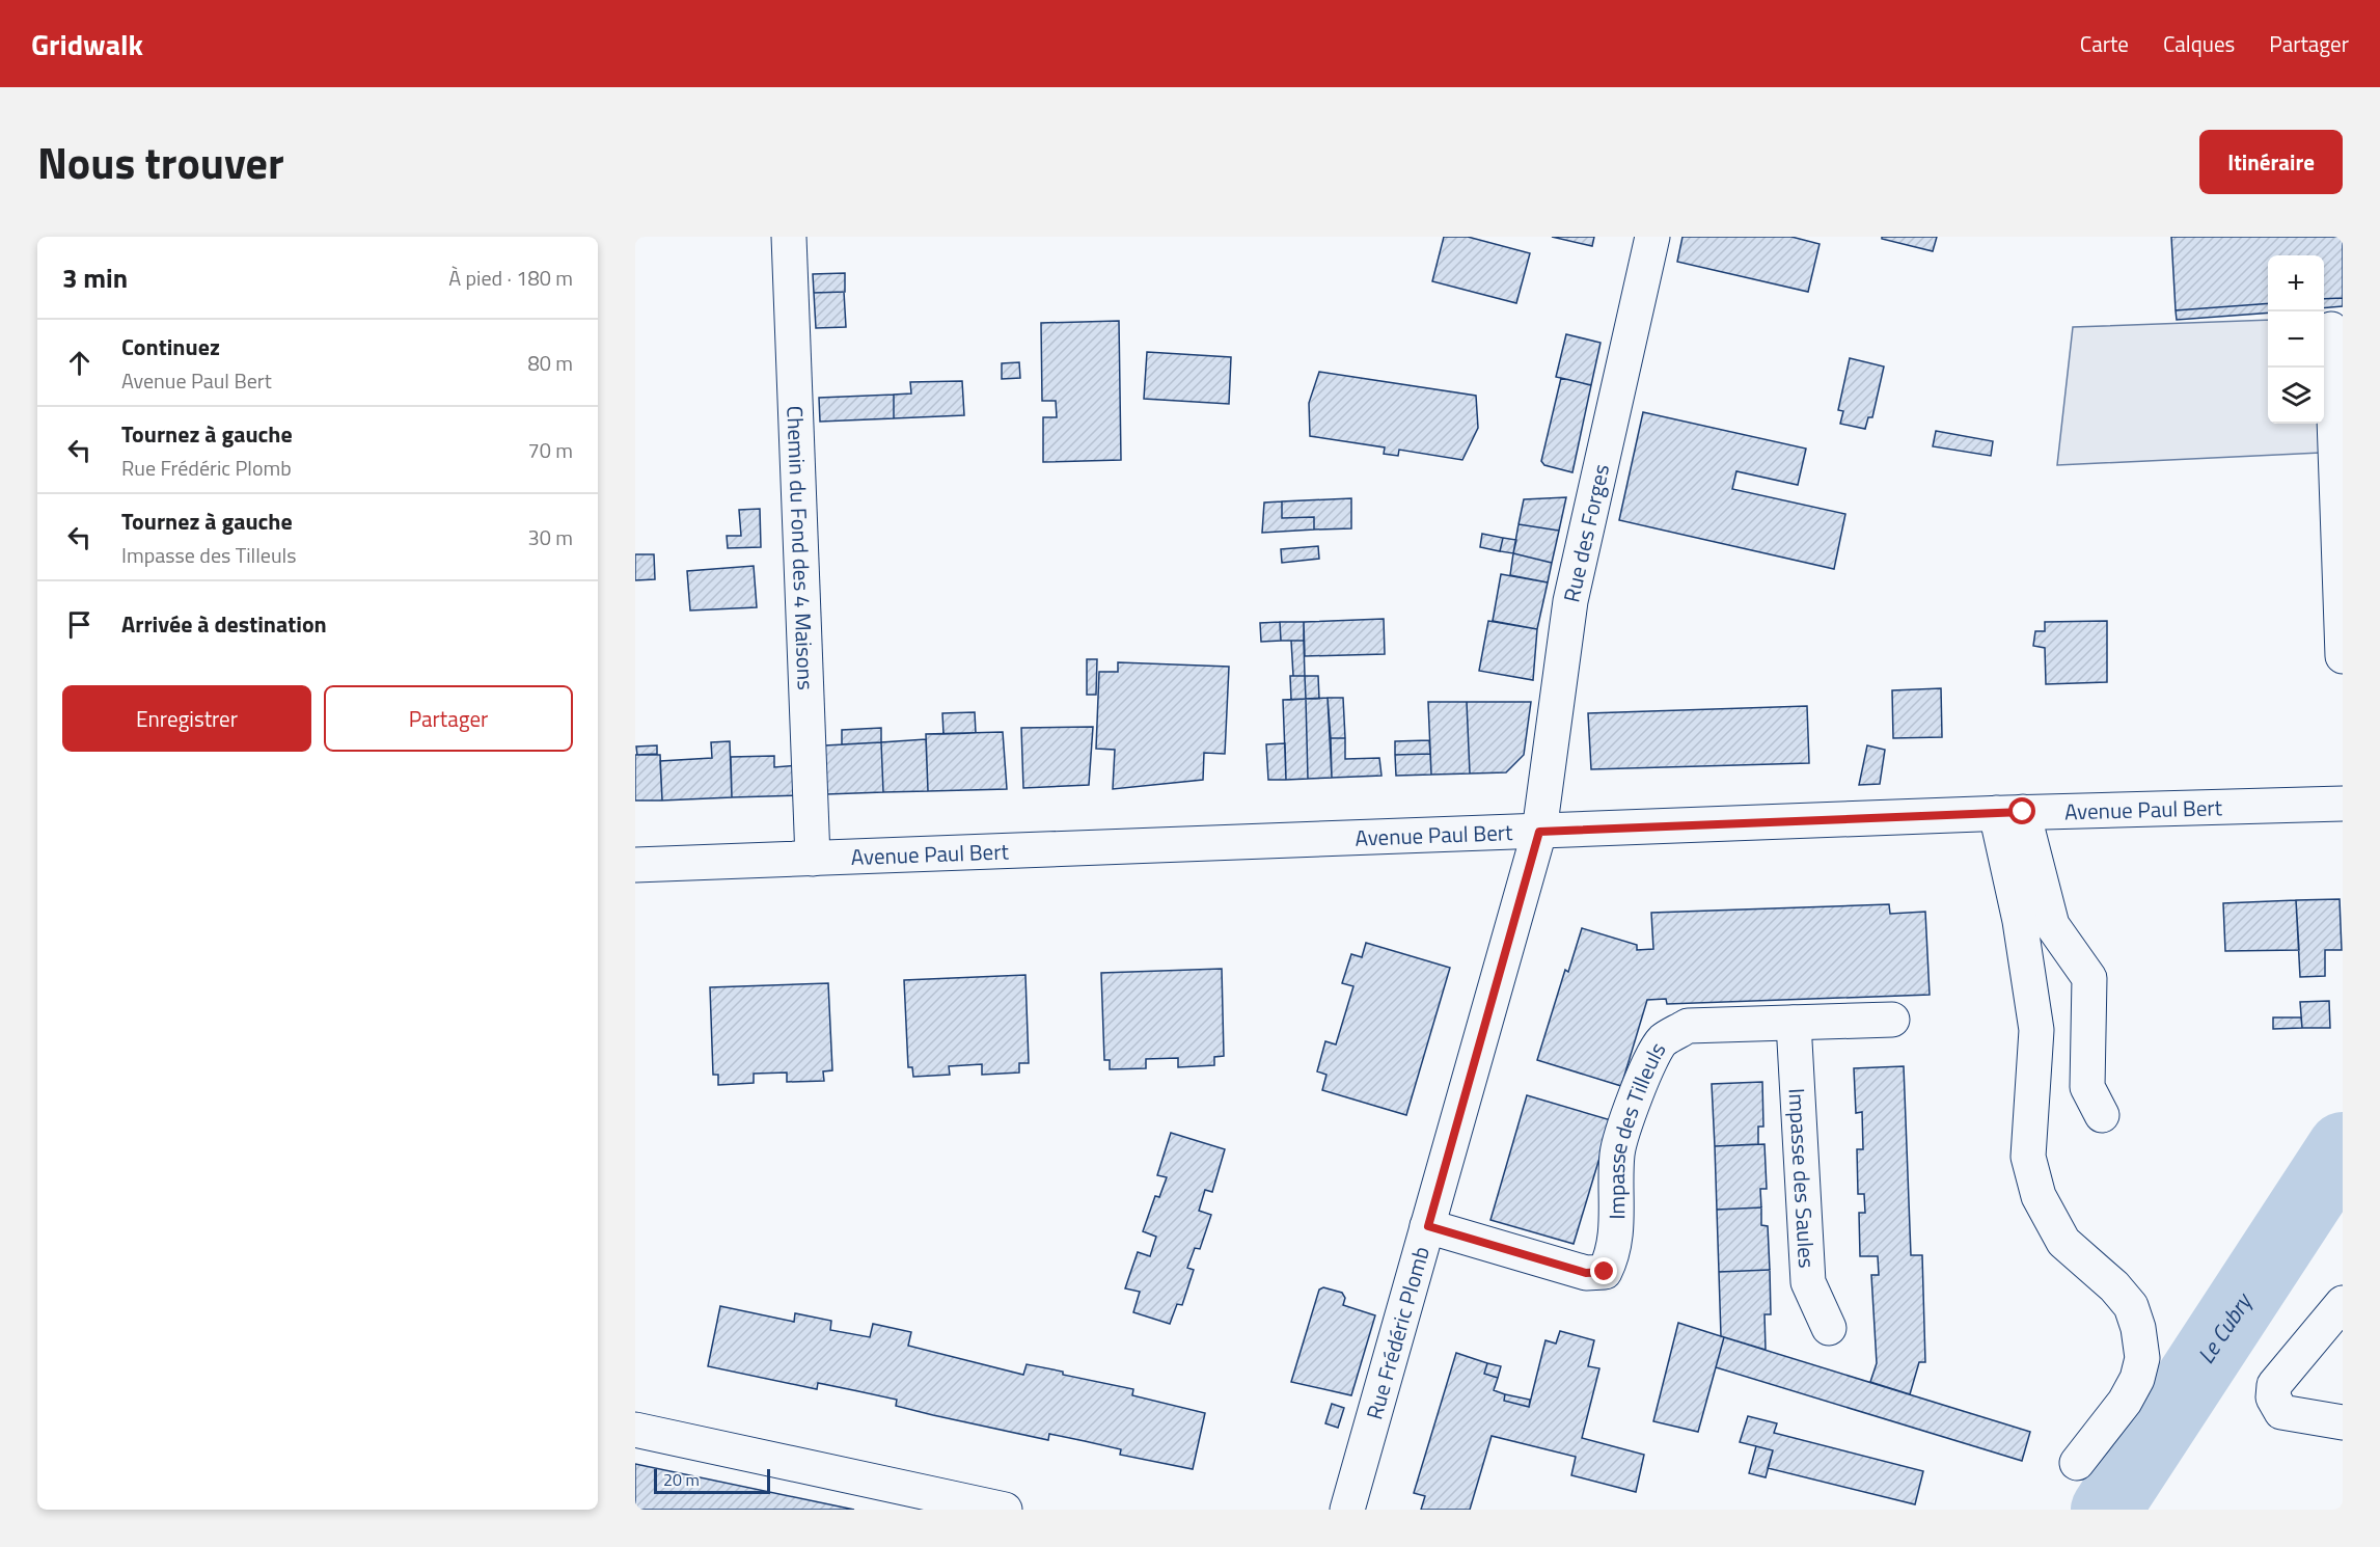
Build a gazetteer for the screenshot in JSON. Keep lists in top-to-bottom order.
{
  "streets": {
    "street": [
      "Rue des Forges",
      "Chemin du Fond des 4 Maisons",
      "Avenue Paul Bert",
      "Impasse des Tilleuls",
      "Impasse des Saules",
      "Rue Frédéric Plomb"
    ]
  },
  "crossings": [
    ["Rue des Forges", "Avenue Paul Bert"],
    ["Rue des Forges", "Rue Frédéric Plomb"],
    ["Chemin du Fond des 4 Maisons", "Avenue Paul Bert"],
    ["Avenue Paul Bert", "Rue Frédéric Plomb"],
    ["Impasse des Tilleuls", "Impasse des Saules"],
    ["Impasse des Tilleuls", "Rue Frédéric Plomb"]
  ],
  "water": ["Le Cubry"],
  "scale_bar": "20 m",
  "page": {
    "header": "Gridwalk",
    "nav": ["Carte", "Calques", "Partager"],
    "title": "Nous trouver",
    "buttons": [
      "Itinéraire",
      ["Enregistrer", "Partager"]
    ],
    "heading": ["3 min", "À pied · 180 m"],
    "map_buttons": ["+", "−"],
    "list": [
      ["Continuez", "Avenue Paul Bert", "80 m"],
      ["Tournez à gauche", "Rue Frédéric Plomb", "70 m"],
      ["Tournez à gauche", "Impasse des Tilleuls", "30 m"],
      "Arrivée à destination"
    ],
    "scale": "20 m"
  }
}
